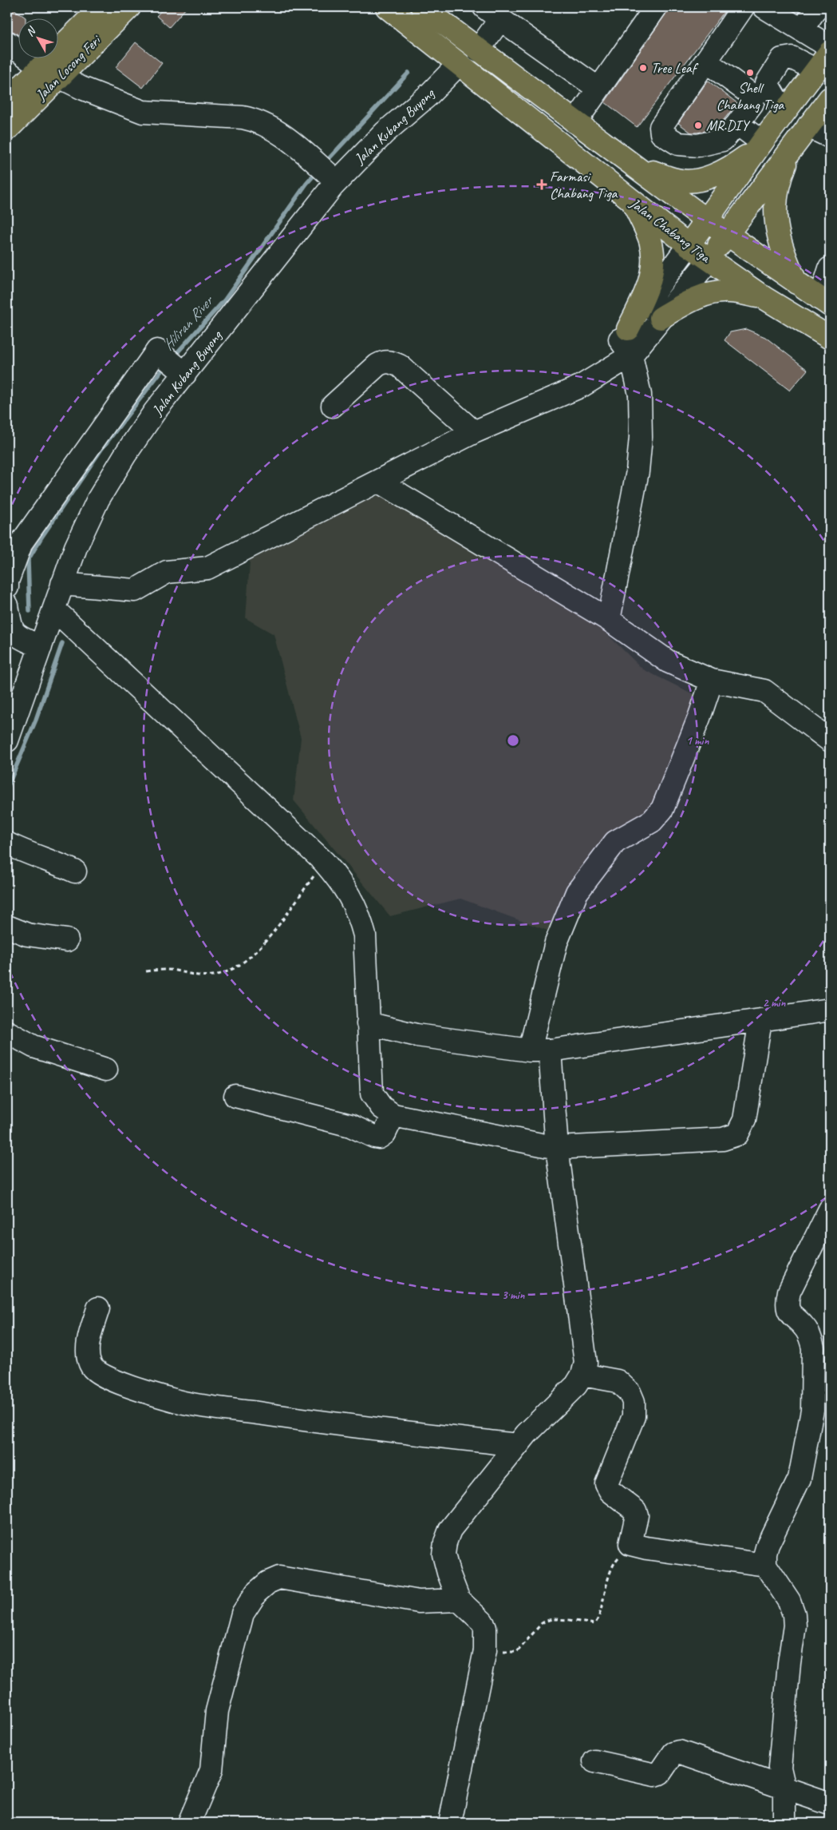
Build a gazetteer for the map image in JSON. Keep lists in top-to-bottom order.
{
  "streets": {
    "main road": ["Jalan Losong Feri", "Jalan Chabang Tiga"],
    "street": ["Jalan Kubang Buyong"]
  },
  "crossings": [
    ["Jalan Kubang Buyong", "Jalan Chabang Tiga"]
  ],
  "water": ["Hiliran River"],
  "places": {
    "other": ["Tree Leaf", "Shell Chabang Tiga", "MR.DIY"],
    "health": ["Farmasi Chabang Tiga"]
  },
  "north": "top left",
  "rings": ["1 min", "2 min", "3 min"]
}
